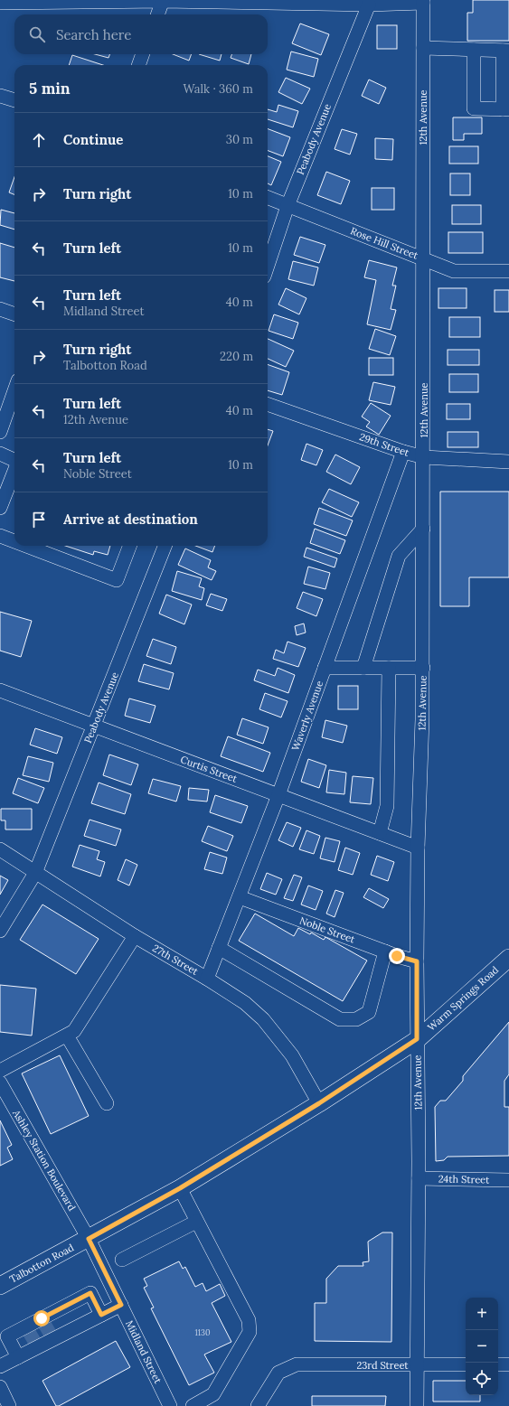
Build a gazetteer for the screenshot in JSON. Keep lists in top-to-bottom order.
{
  "streets": {
    "main road": ["Warm Springs Road", "Talbotton Road"],
    "street": [
      "12th Avenue",
      "Peabody Avenue",
      "Rose Hill Street",
      "29th Street",
      "Waverly Avenue",
      "Curtis Street",
      "Noble Street",
      "27th Street",
      "Ashley Station Boulevard",
      "24th Street",
      "Midland Street",
      "23rd Street"
    ]
  },
  "crossings": [
    ["12th Avenue", "Rose Hill Street"],
    ["12th Avenue", "29th Street"],
    ["12th Avenue", "Curtis Street"],
    ["12th Avenue", "Noble Street"],
    ["12th Avenue", "Warm Springs Road"],
    ["12th Avenue", "24th Street"],
    ["12th Avenue", "Talbotton Road"],
    ["12th Avenue", "23rd Street"],
    ["Peabody Avenue", "Rose Hill Street"],
    ["Peabody Avenue", "Curtis Street"],
    ["Peabody Avenue", "27th Street"],
    ["29th Street", "Waverly Avenue"],
    ["Waverly Avenue", "Curtis Street"],
    ["Waverly Avenue", "Noble Street"],
    ["Waverly Avenue", "27th Street"],
    ["27th Street", "Talbotton Road"],
    ["Warm Springs Road", "Talbotton Road"],
    ["Ashley Station Boulevard", "Talbotton Road"],
    ["Ashley Station Boulevard", "Midland Street"],
    ["Talbotton Road", "Midland Street"]
  ],
  "house_numbers": ["1130"],
  "page": {
    "search": "Search here",
    "heading": ["5 min", "Walk · 360 m"],
    "list": [
      ["Continue", "30 m"],
      ["Turn right", "10 m"],
      ["Turn left", "10 m"],
      ["Turn left", "Midland Street", "40 m"],
      ["Turn right", "Talbotton Road", "220 m"],
      ["Turn left", "12th Avenue", "40 m"],
      ["Turn left", "Noble Street", "10 m"],
      "Arrive at destination"
    ],
    "map_buttons": ["+", "−"]
  }
}
